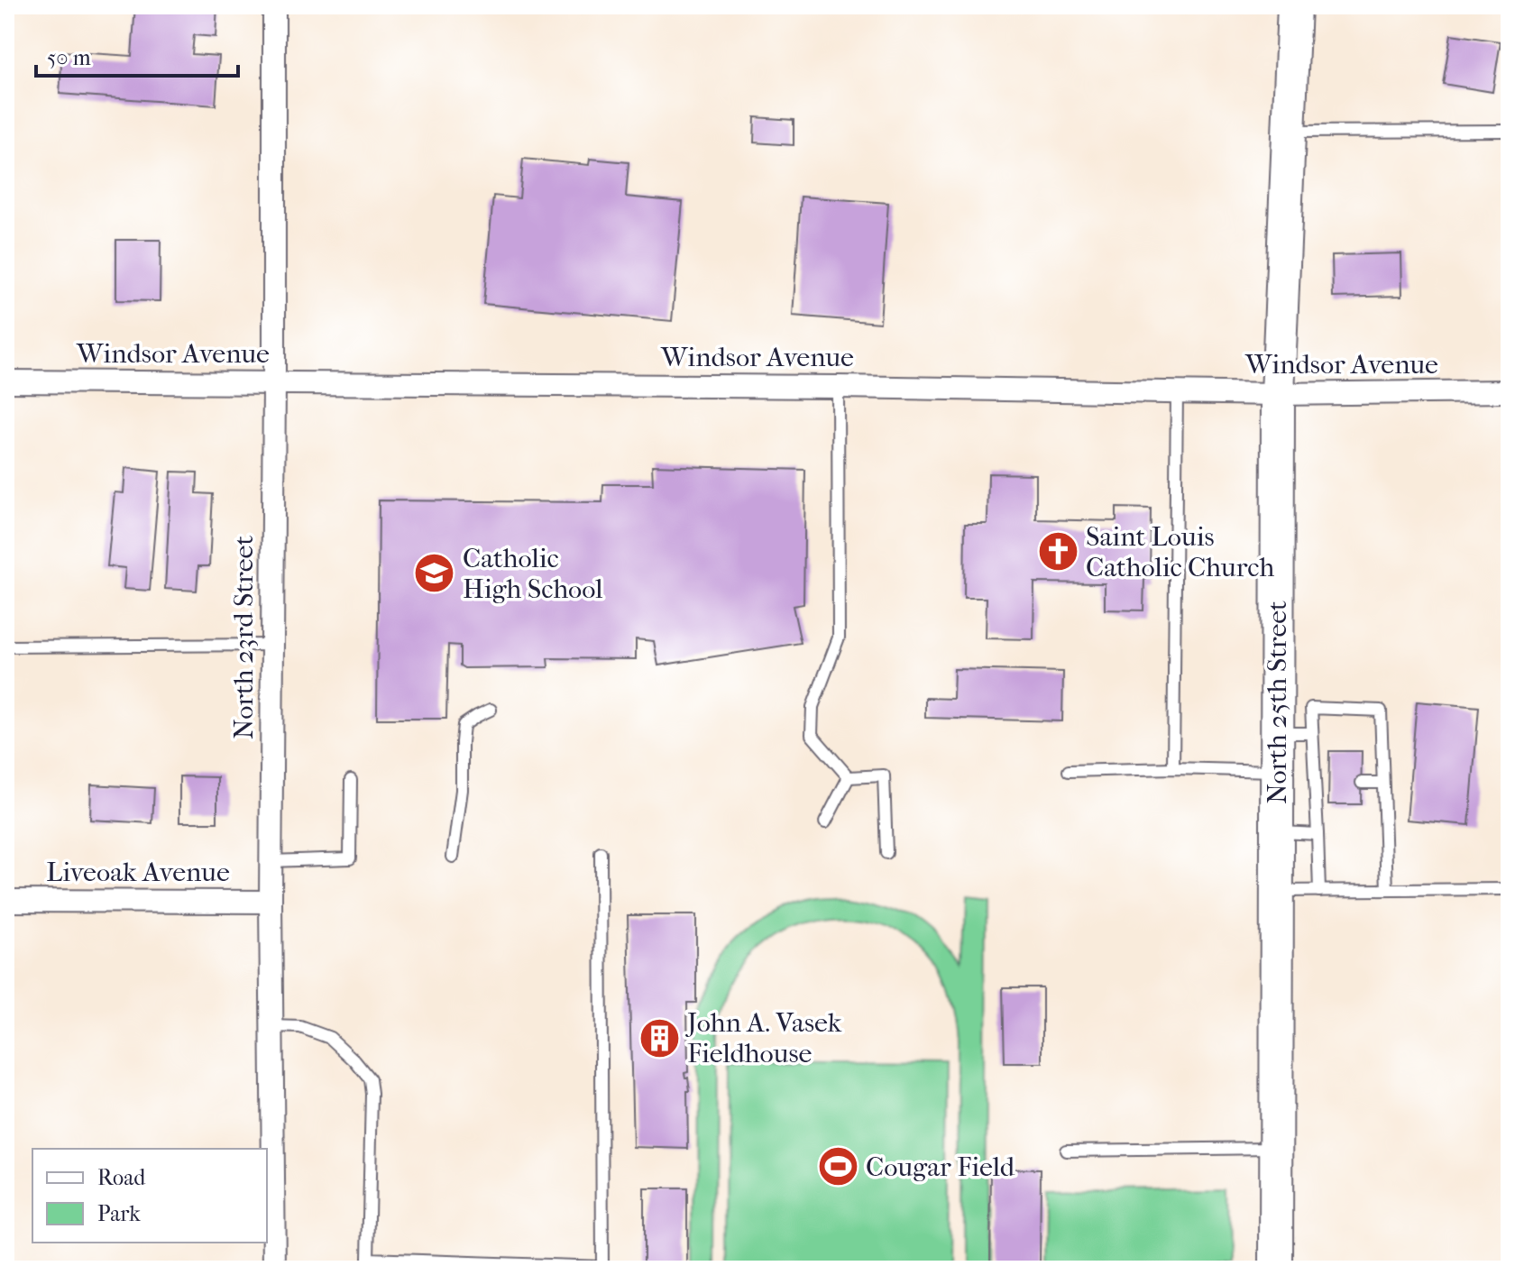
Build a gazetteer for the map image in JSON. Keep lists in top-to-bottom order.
{
  "streets": {
    "main road": ["North 25th Street"],
    "street": ["Windsor Avenue", "North 23rd Street", "Liveoak Avenue"]
  },
  "crossings": [
    ["Windsor Avenue", "North 23rd Street"],
    ["Windsor Avenue", "North 25th Street"],
    ["North 23rd Street", "Liveoak Avenue"]
  ],
  "places": {
    "church": ["Saint Louis Catholic Church"],
    "school or university": ["Catholic High School"],
    "building": ["John A. Vasek Fieldhouse"],
    "sports": ["Cougar Field"]
  },
  "legend": ["Road", "Park"],
  "scale_bar": "50 m"
}
